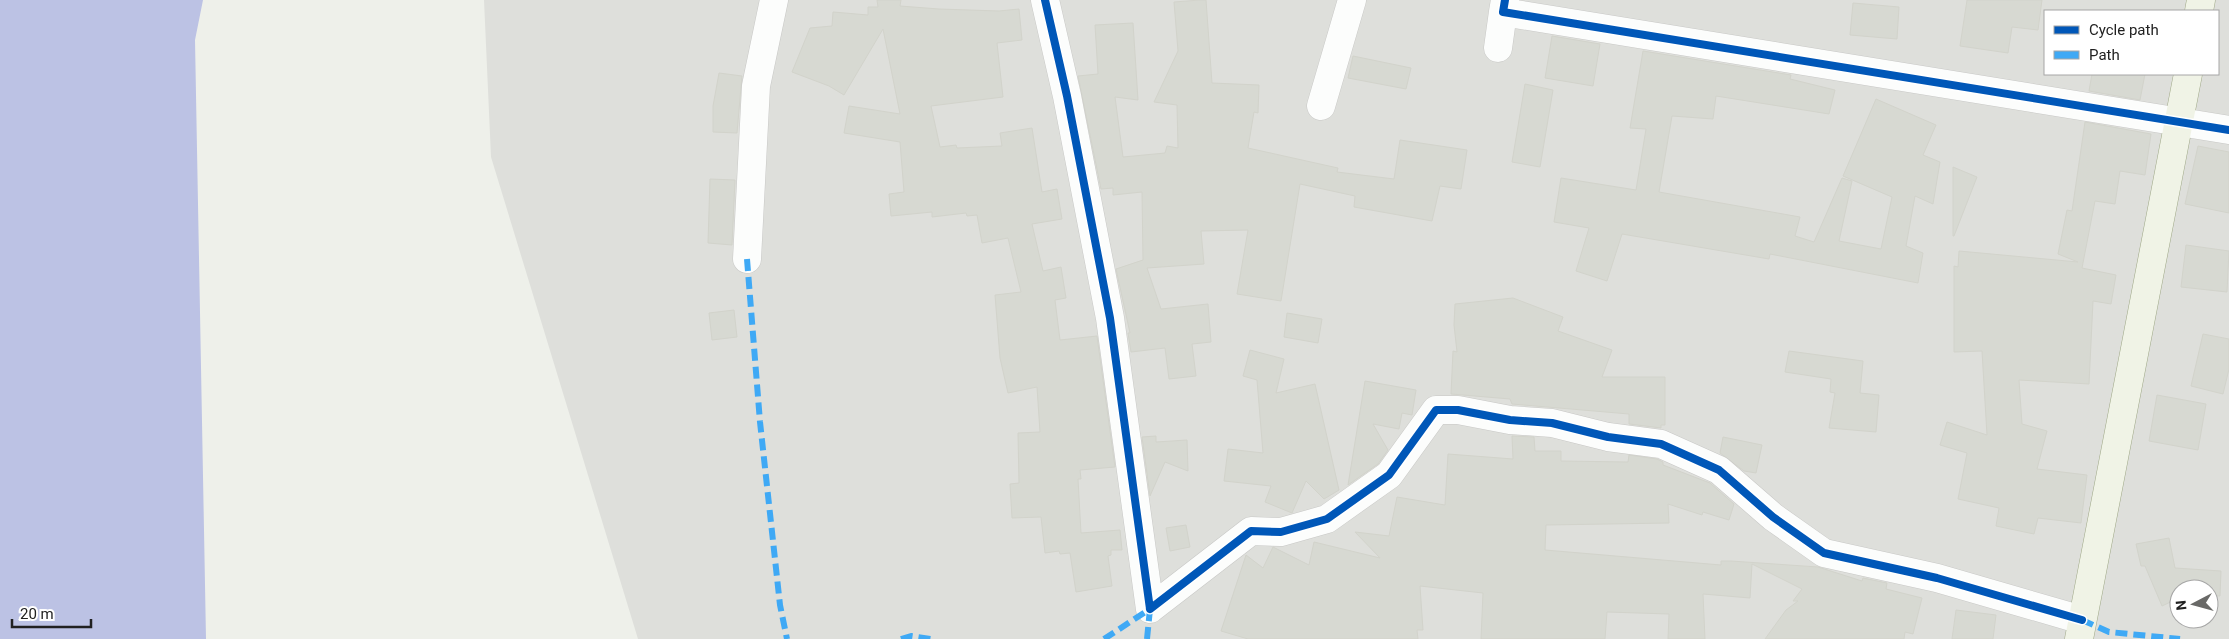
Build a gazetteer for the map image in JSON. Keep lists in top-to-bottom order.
{
  "legend": ["Cycle path", "Path"],
  "scale_bar": "20 m",
  "north": "left"
}
